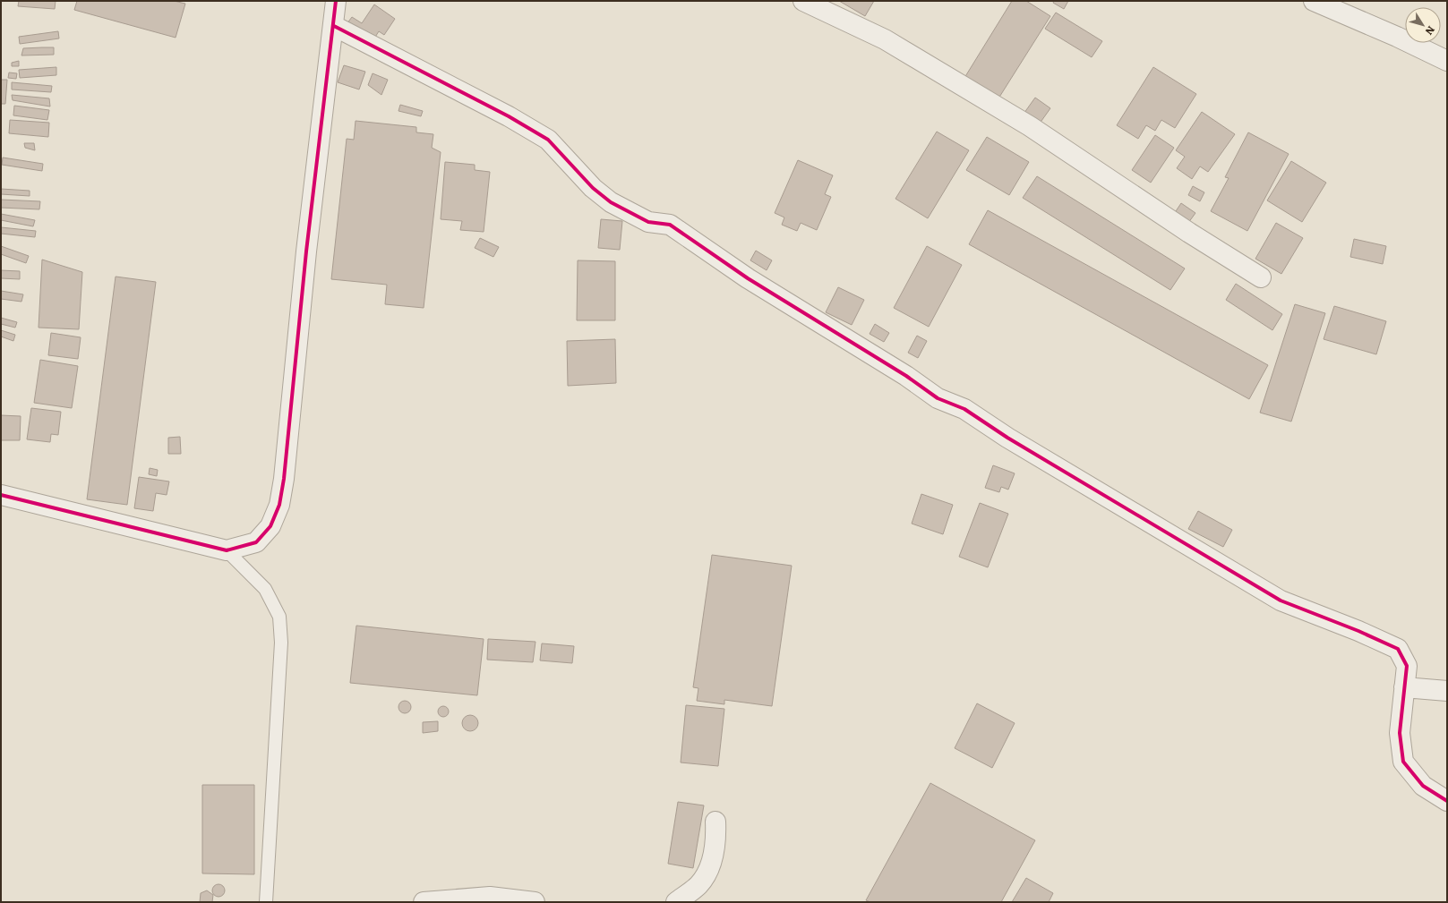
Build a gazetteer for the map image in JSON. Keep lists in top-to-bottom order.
{
  "north": "bottom right"
}
